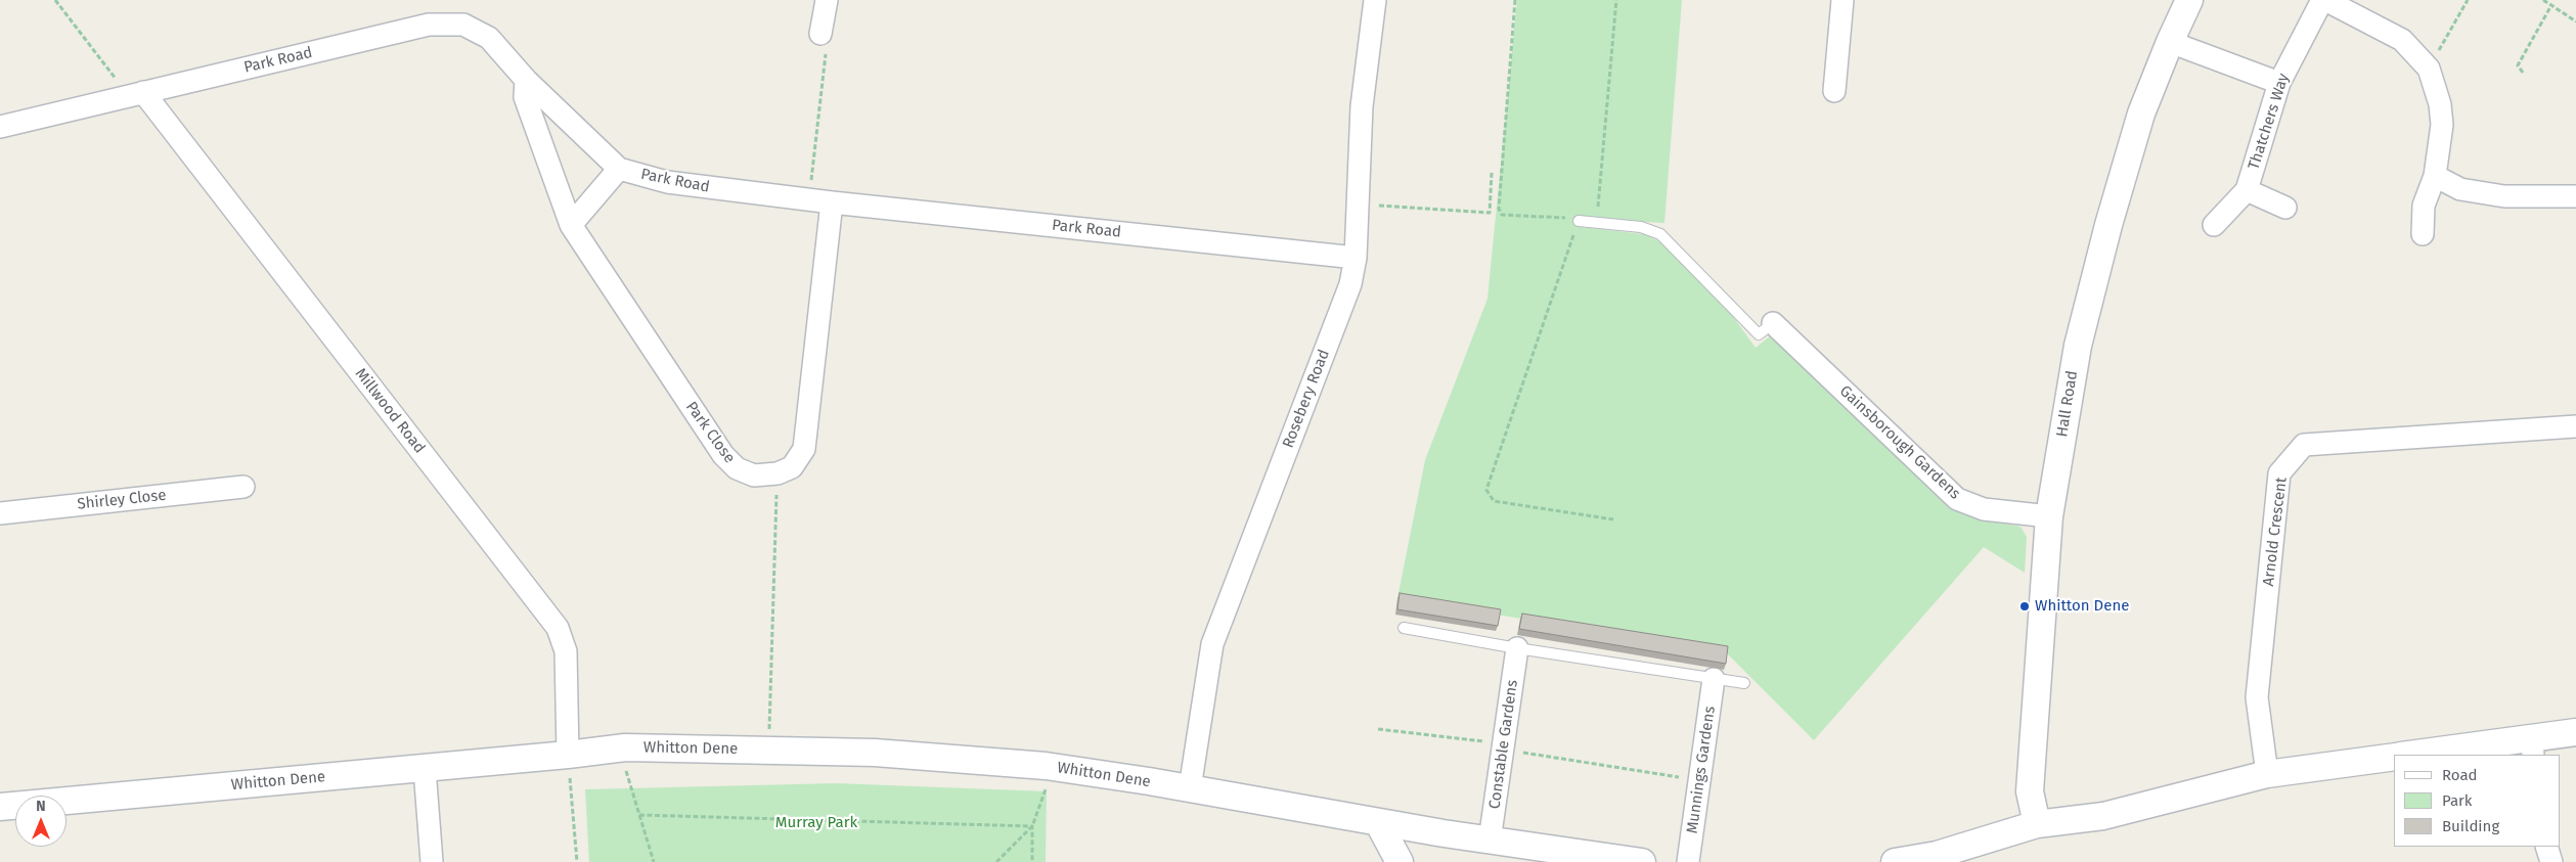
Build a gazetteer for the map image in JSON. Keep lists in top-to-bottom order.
{
  "streets": {
    "street": [
      "Park Road",
      "Thatchers Way",
      "Rosebery Road",
      "Hall Road",
      "Millwood Road",
      "Park Close",
      "Gainsborough Gardens",
      "Shirley Close",
      "Arnold Crescent",
      "Constable Gardens",
      "Whitton Dene",
      "Munnings Gardens"
    ]
  },
  "crossings": [
    ["Park Road", "Rosebery Road"],
    ["Park Road", "Millwood Road"],
    ["Park Road", "Park Close"],
    ["Rosebery Road", "Whitton Dene"],
    ["Hall Road", "Gainsborough Gardens"],
    ["Millwood Road", "Whitton Dene"],
    ["Constable Gardens", "Whitton Dene"]
  ],
  "parks": ["Murray Park"],
  "places": ["Whitton Dene"],
  "legend": ["Road", "Park", "Building"],
  "north": "top"
}
